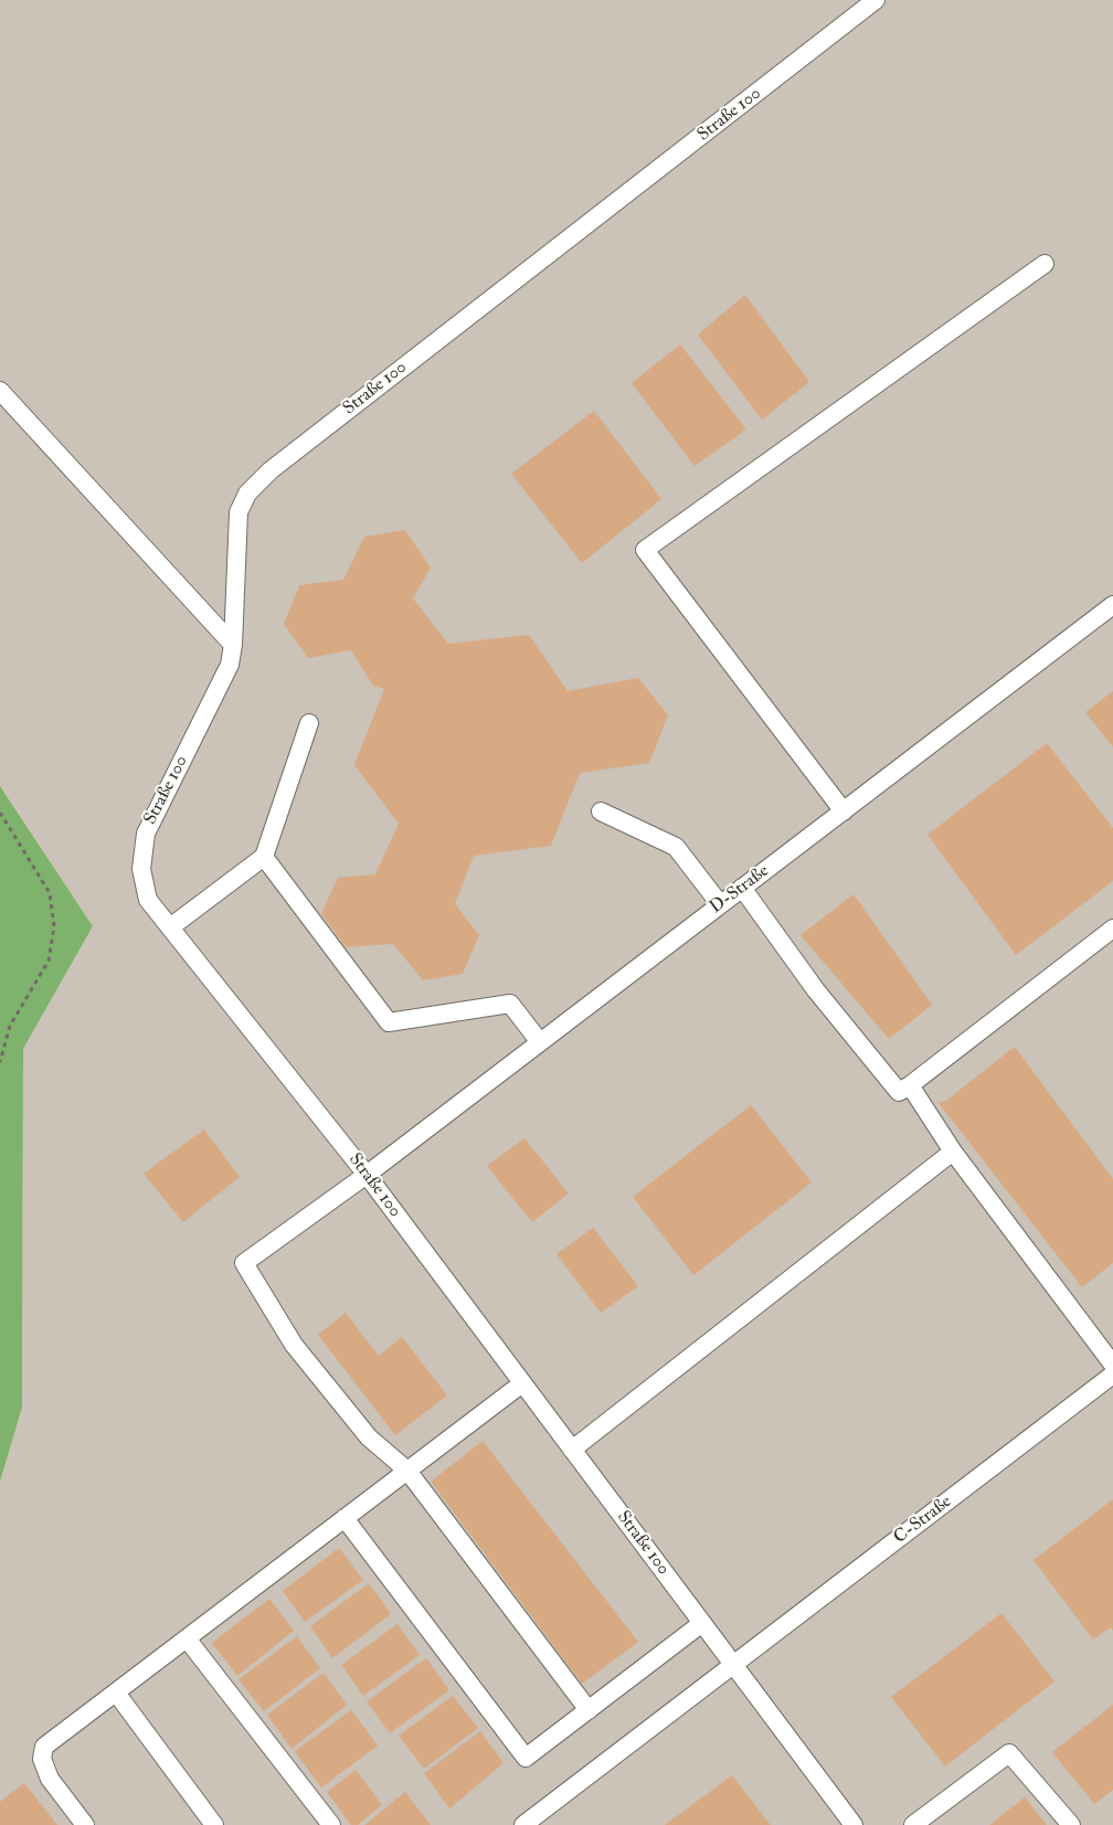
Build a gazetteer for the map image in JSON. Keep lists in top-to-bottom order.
{
  "streets": {
    "lane": ["Straße 100", "D-Straße", "C-Straße"]
  },
  "crossings": [
    ["Straße 100", "D-Straße"],
    ["Straße 100", "C-Straße"]
  ]
}
